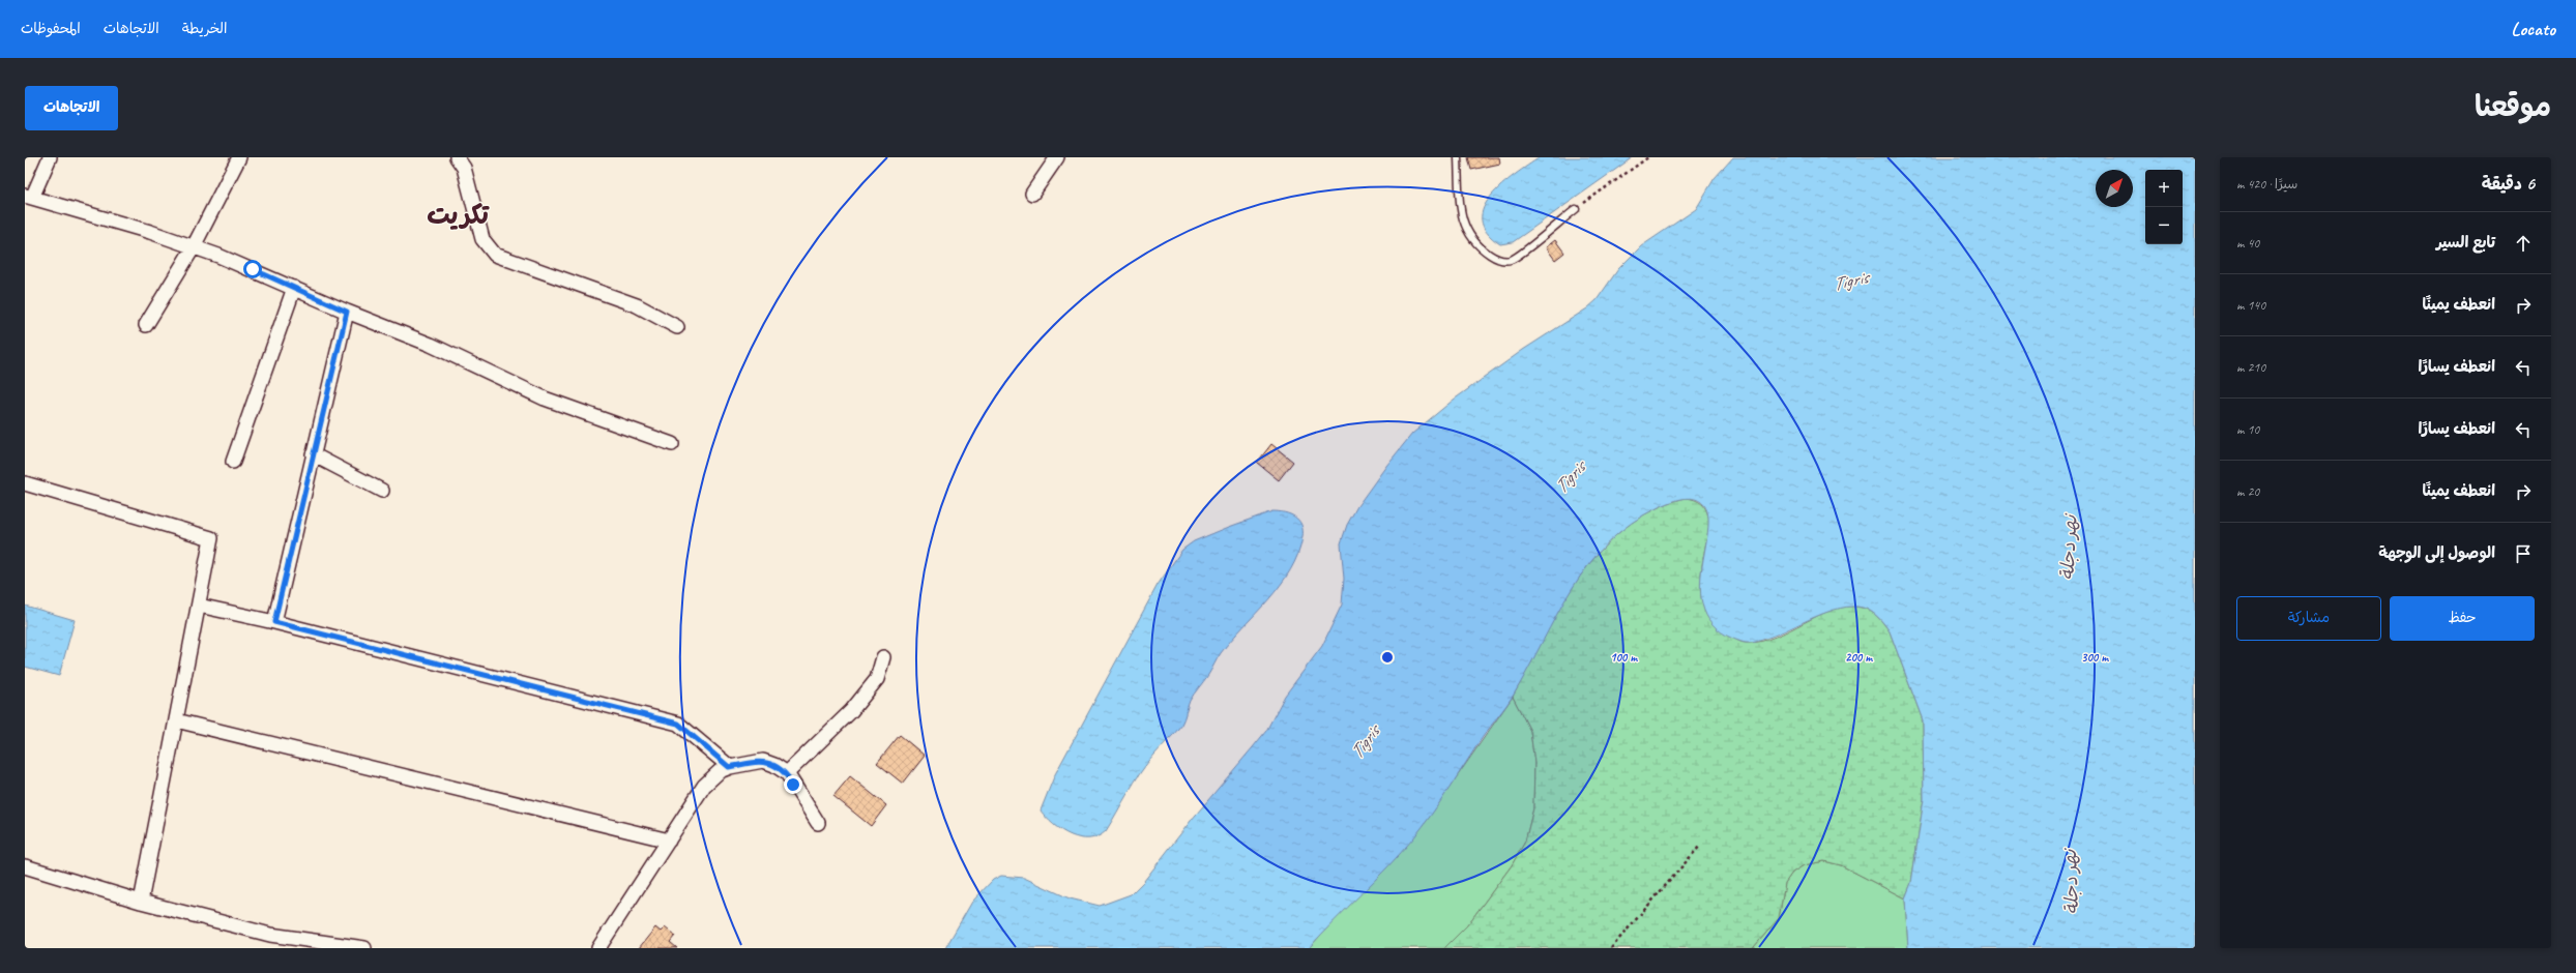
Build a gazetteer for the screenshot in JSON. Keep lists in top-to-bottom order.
{
  "districts": ["تكريت"],
  "water": ["Tigris", "نهر دجلة"],
  "north": "top right",
  "page": {
    "header": "Locato",
    "nav": ["الخريطة", "الاتجاهات", "المحفوظات"],
    "title": "موقعنا",
    "buttons": [
      "الاتجاهات",
      ["حفظ", "مشاركة"]
    ],
    "heading": ["6 دقيقة", "سيرًا · 420 m"],
    "map_buttons": ["+", "−"],
    "list": [
      ["تابع السير", "40 m"],
      ["انعطف يمينًا", "140 m"],
      ["انعطف يسارًا", "210 m"],
      ["انعطف يسارًا", "10 m"],
      ["انعطف يمينًا", "20 m"],
      "الوصول إلى الوجهة"
    ]
  },
  "rings": ["100 m", "200 m", "300 m"]
}
